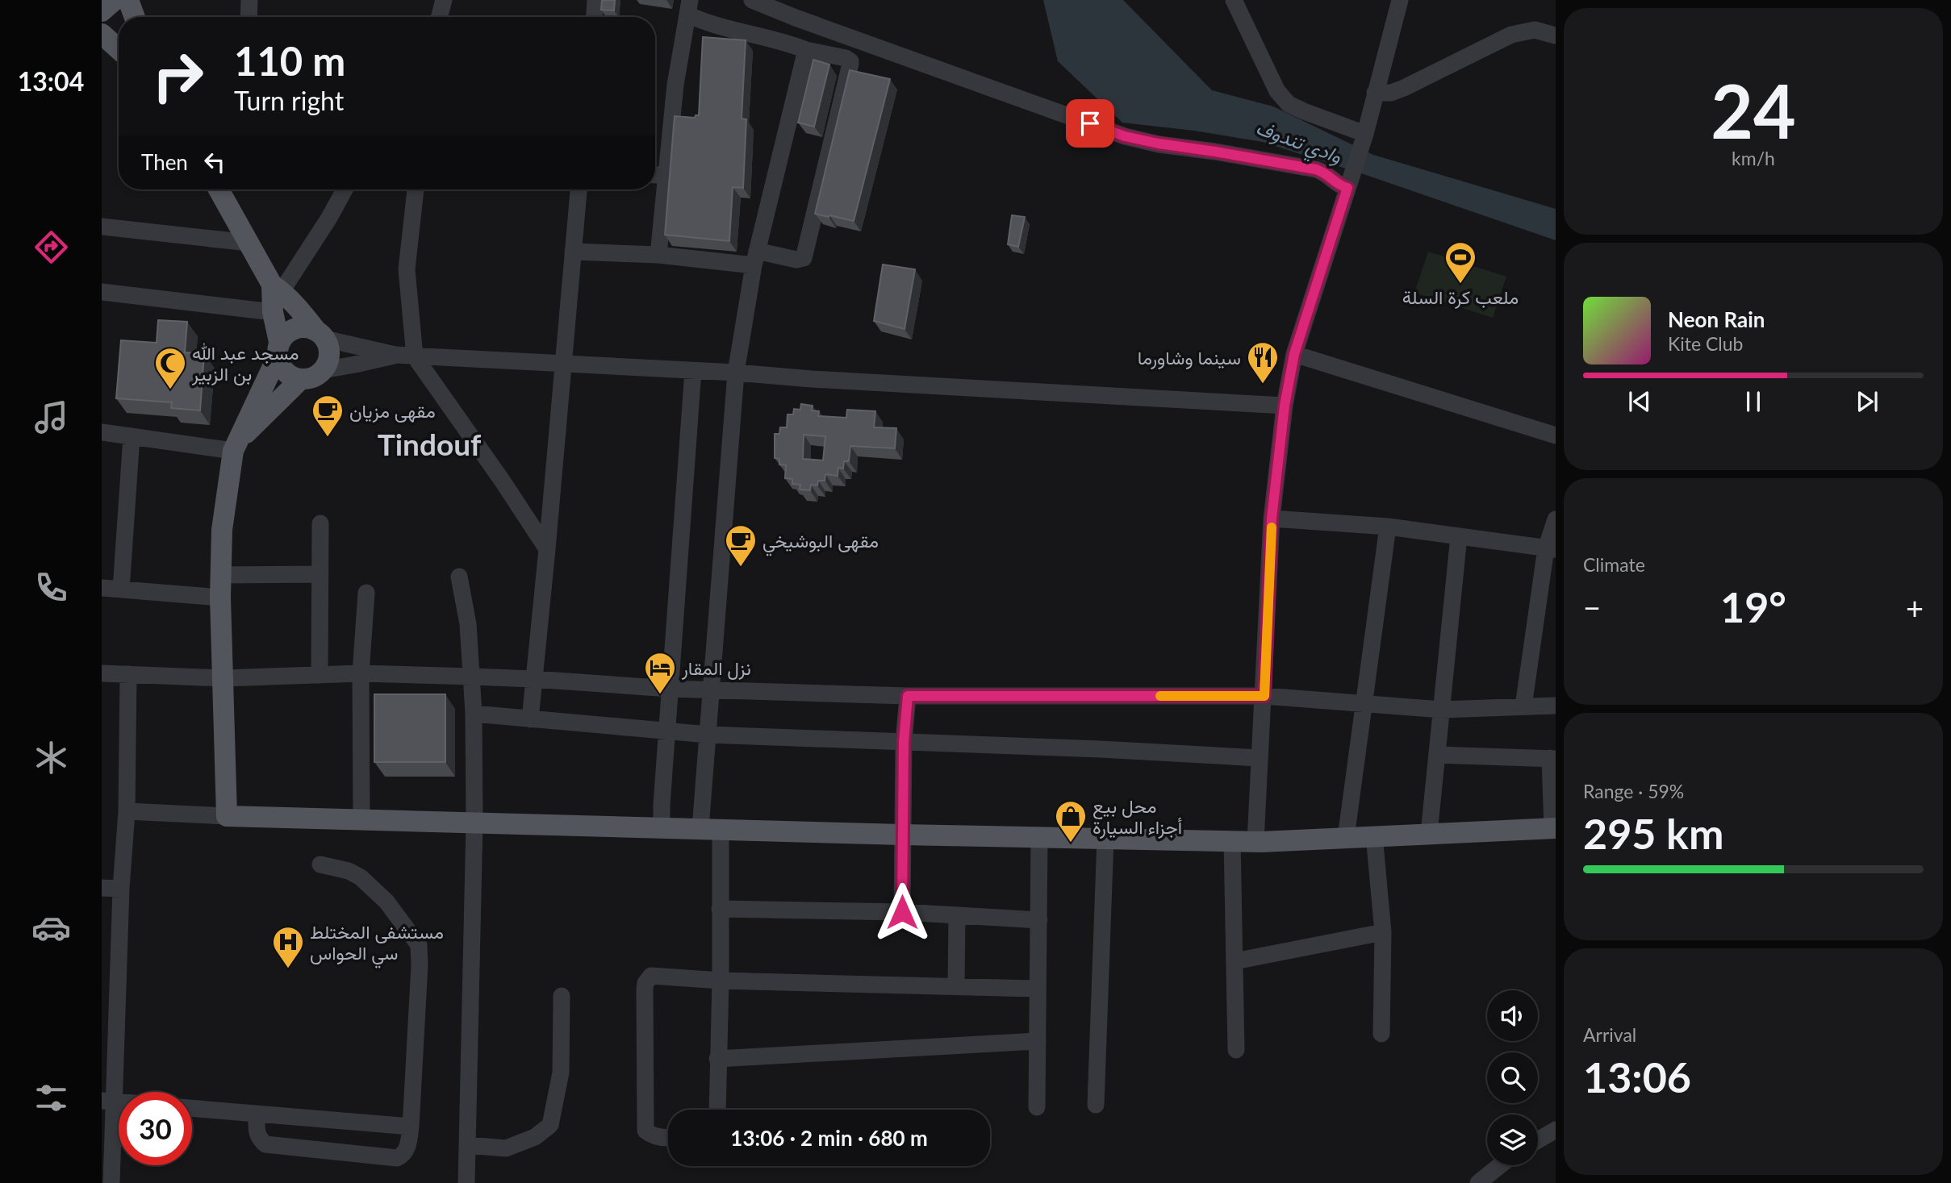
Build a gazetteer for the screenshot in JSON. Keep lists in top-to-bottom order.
{
  "districts": ["Tindouf"],
  "water": ["وادي تندوف"],
  "places": {
    "sports": ["ملعب كرة السلة"],
    "restaurant": ["سينما وشاورما"],
    "mosque": ["مسجد عبد الله بن الزبير"],
    "cafe": ["مقهى مزيان", "مقهى البوشيخي"],
    "hotel": ["نزل المقار"],
    "shop": ["محل بيع أجزاء السيارة"],
    "hospital": ["مستشفى المختلط سي الحواس"]
  },
  "page": {
    "tabs": "13:04",
    "tile": [
      ["24", "km/h"],
      "Climate",
      ["Range · 59%", "295 km"],
      ["Arrival", "13:06"]
    ],
    "turn": ["110 m", "Turn right"],
    "then": "Then",
    "song": ["Neon Rain", "Kite Club"],
    "heat": ["−", "19°", "+"],
    "limit": "30",
    "trip": "13:06 · 2 min · 680 m"
  }
}
